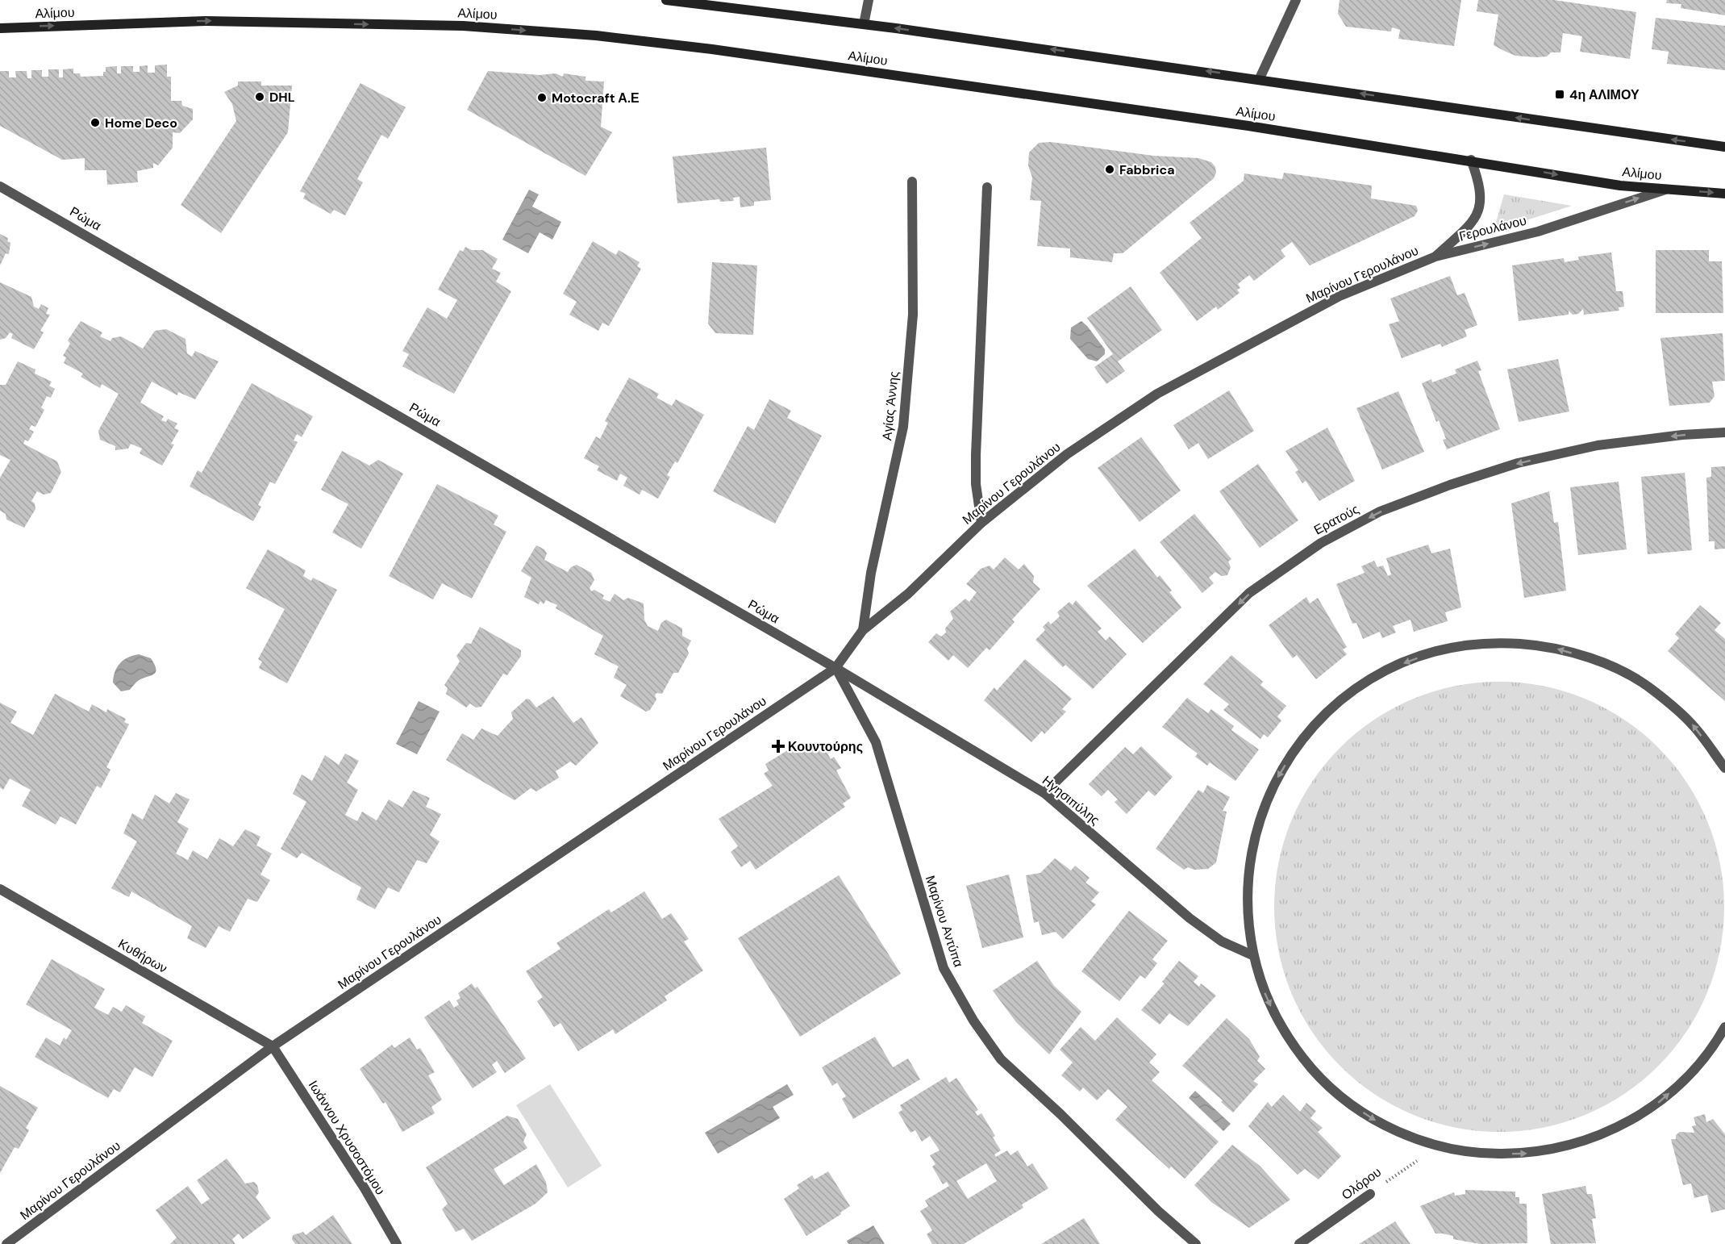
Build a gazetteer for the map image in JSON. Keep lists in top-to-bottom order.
{
  "streets": {
    "main road": ["Αλίμου"],
    "street": [
      "Ρώμα",
      "Γερουλάνου",
      "Μαρίνου Γερουλάνου",
      "Αγίας Άννης",
      "Ερατούς",
      "Ηγησιπύλης",
      "Μαρίνου Αντύπα",
      "Κυθήρων",
      "Ιωάννου Χρυσοστόμου",
      "Ολόρου"
    ]
  },
  "crossings": [
    ["Αλίμου", "Γερουλάνου"],
    ["Ρώμα", "Μαρίνου Γερουλάνου"],
    ["Ρώμα", "Ηγησιπύλης"],
    ["Ρώμα", "Μαρίνου Αντύπα"],
    ["Γερουλάνου", "Μαρίνου Γερουλάνου"],
    ["Μαρίνου Γερουλάνου", "Αγίας Άννης"],
    ["Μαρίνου Γερουλάνου", "Ηγησιπύλης"],
    ["Μαρίνου Γερουλάνου", "Μαρίνου Αντύπα"],
    ["Μαρίνου Γερουλάνου", "Κυθήρων"],
    ["Μαρίνου Γερουλάνου", "Ιωάννου Χρυσοστόμου"],
    ["Ερατούς", "Ηγησιπύλης"],
    ["Ηγησιπύλης", "Μαρίνου Αντύπα"],
    ["Κυθήρων", "Ιωάννου Χρυσοστόμου"]
  ],
  "one_way": ["Γερουλάνου", "Ερατούς"],
  "places": {
    "transit": ["4η ΑΛΙΜΟΥ"],
    "other": [
      "DHL",
      "Motocraft Α.Ε",
      "Home Deco",
      "Fabbrica"
    ],
    "health": ["Κουντούρης"]
  }
}
